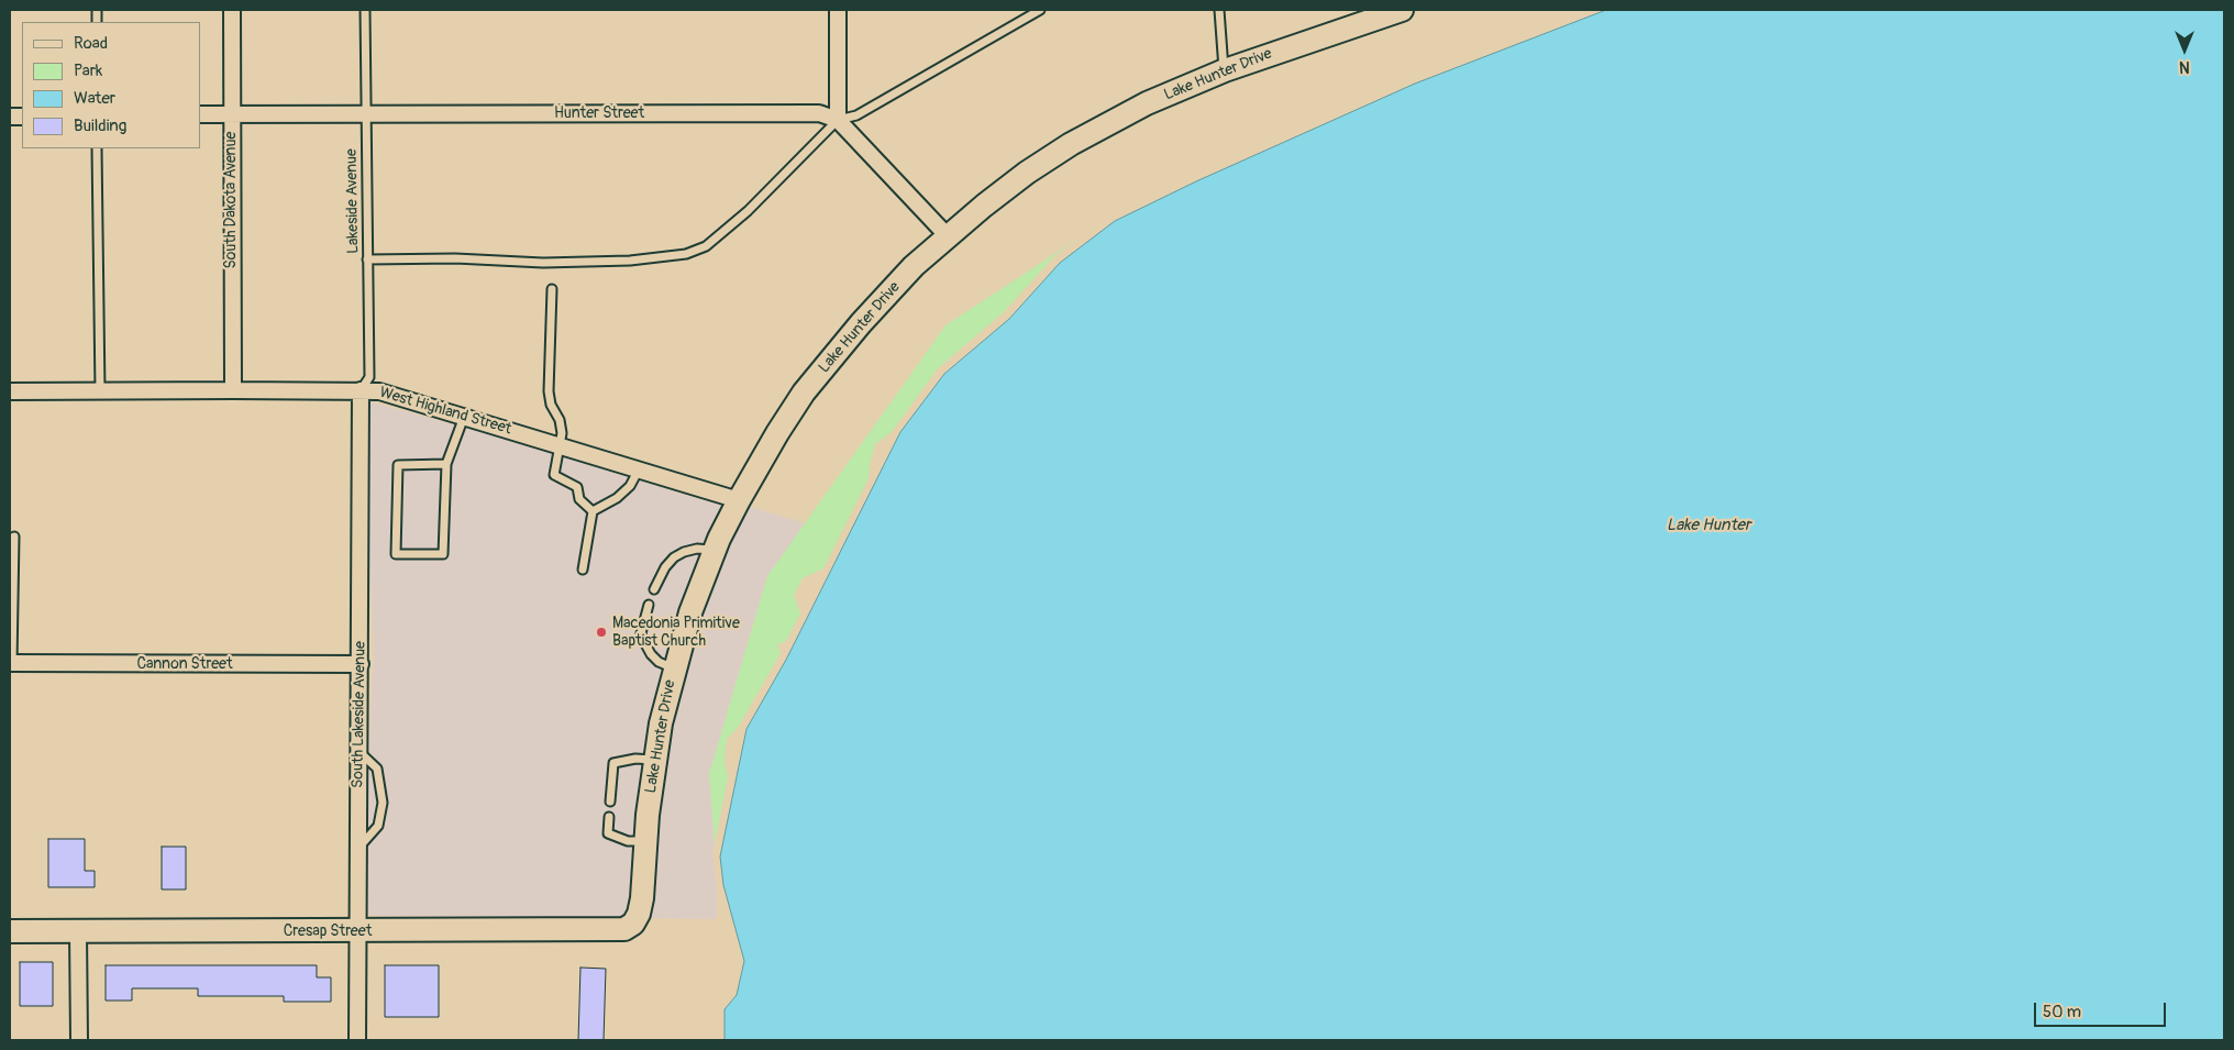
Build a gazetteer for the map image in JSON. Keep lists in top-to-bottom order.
{
  "streets": {
    "street": [
      "Lake Hunter Drive",
      "Hunter Street",
      "South Dakota Avenue",
      "West Highland Street",
      "Cannon Street",
      "South Lakeside Avenue",
      "Cresap Street"
    ],
    "lane": ["Lakeside Avenue"]
  },
  "crossings": [
    ["Lake Hunter Drive", "West Highland Street"],
    ["Lake Hunter Drive", "Cresap Street"],
    ["Hunter Street", "South Dakota Avenue"],
    ["Hunter Street", "Lakeside Avenue"],
    ["South Dakota Avenue", "West Highland Street"],
    ["Lakeside Avenue", "West Highland Street"],
    ["Lakeside Avenue", "South Lakeside Avenue"],
    ["West Highland Street", "South Lakeside Avenue"],
    ["Cannon Street", "South Lakeside Avenue"],
    ["South Lakeside Avenue", "Cresap Street"]
  ],
  "water": ["Lake Hunter"],
  "places": ["Macedonia Primitive Baptist Church"],
  "legend": [
    "Road",
    "Park",
    "Water",
    "Building"
  ],
  "scale_bar": "50 m",
  "north": "bottom"
}
